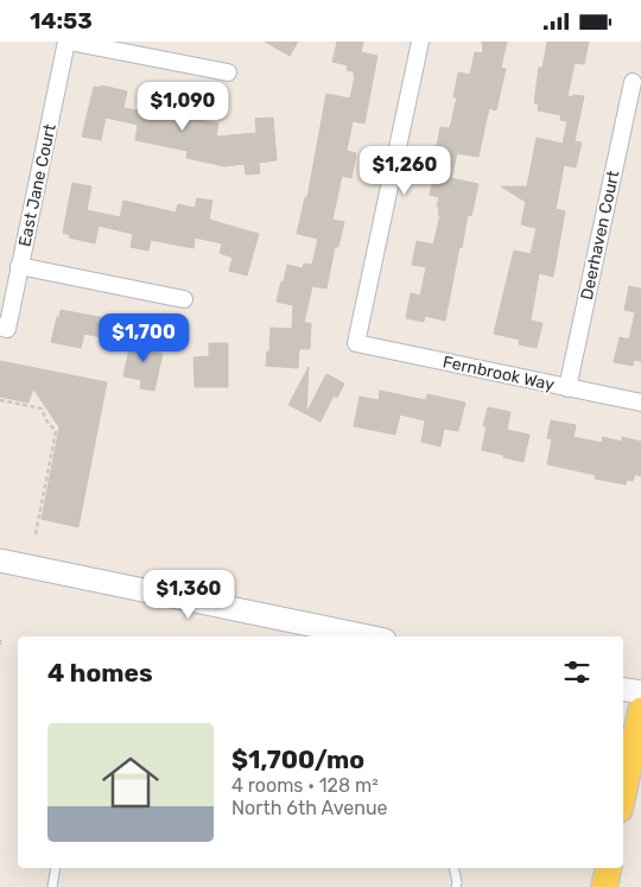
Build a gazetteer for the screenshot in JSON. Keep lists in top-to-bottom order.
{
  "streets": {
    "street": ["East Jane Court", "Deerhaven Court", "Fernbrook Way"]
  },
  "crossings": [
    ["Deerhaven Court", "Fernbrook Way"]
  ],
  "page": {
    "status": "14:53",
    "price": [
      "$1,090",
      "$1,260",
      "$1,700",
      "$1,360"
    ],
    "heading": "4 homes",
    "list": [
      {
        "name": "$1,700/mo",
        "note": "4 rooms · 128 m² · North 6th Avenue"
      }
    ]
  }
}
